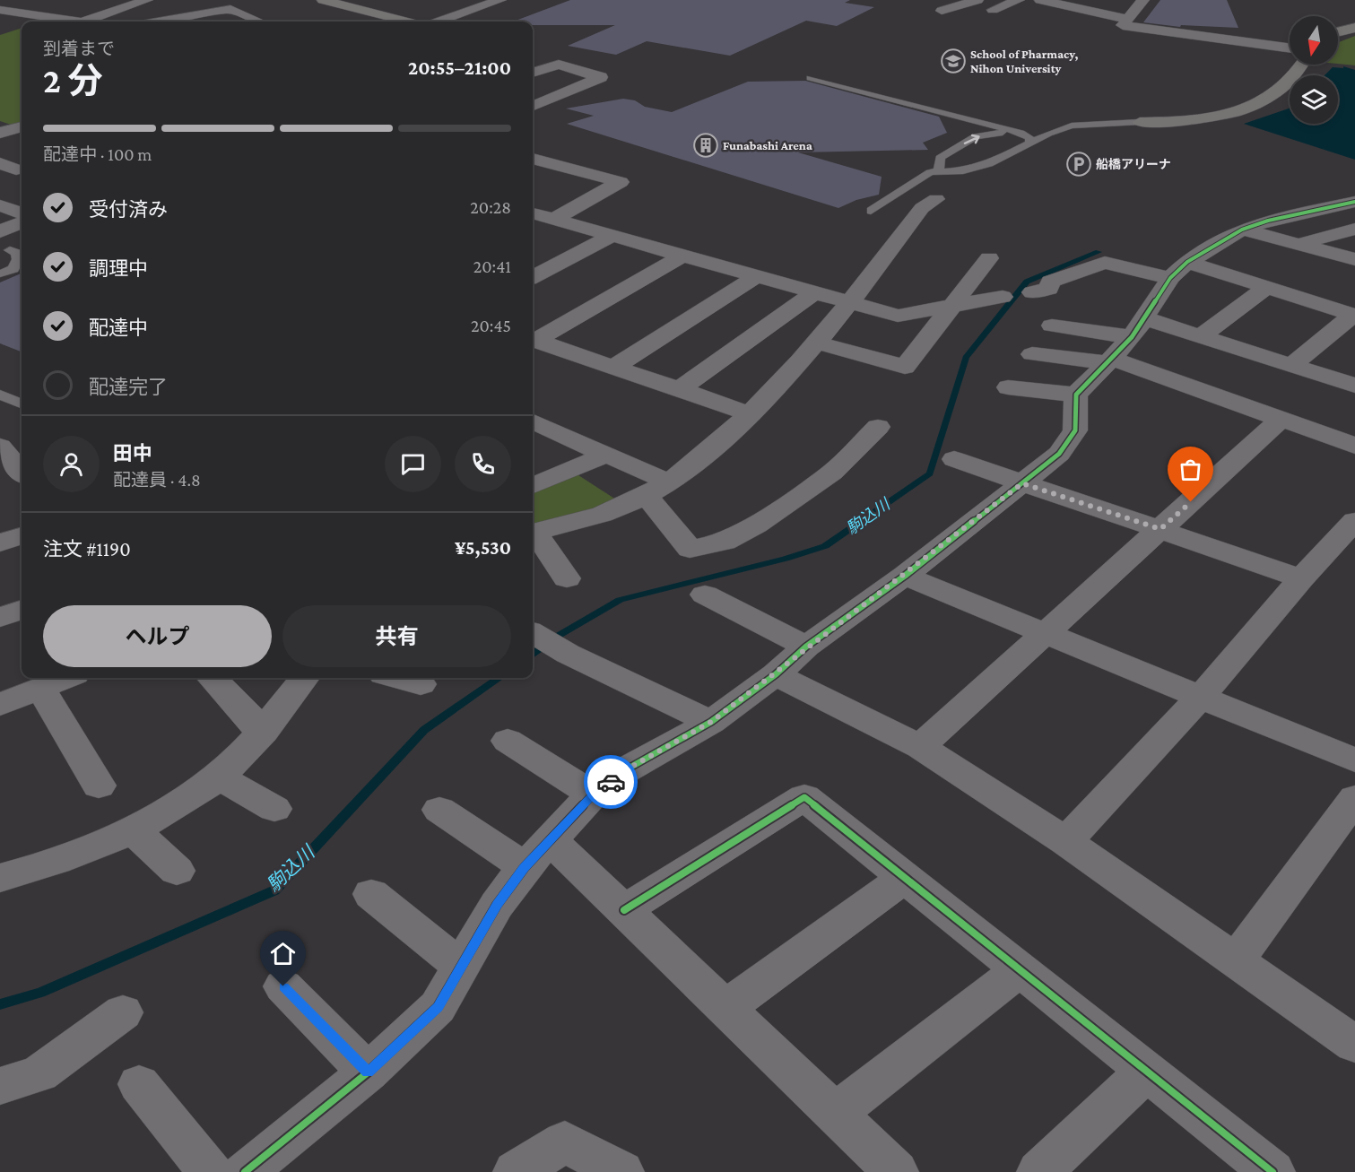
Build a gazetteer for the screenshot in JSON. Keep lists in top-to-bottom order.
{
  "water": ["駒込川"],
  "places": {
    "school or university": ["School of Pharmacy, Nihon University"],
    "building": ["Funabashi Arena"],
    "parking": ["船橋アリーナ"]
  },
  "north": "bottom",
  "page": {
    "heading": ["2 分", "到着まで", "20:55–21:00"],
    "panel": [
      "田中",
      "配達員 · 4.8",
      "注文 #1190",
      "¥5,530"
    ],
    "bar": "配達中 · 100 m",
    "list": [
      ["受付済み", "20:28"],
      ["調理中", "20:41"],
      ["配達中", "20:45"],
      "配達完了"
    ],
    "buttons": ["ヘルプ", "共有"]
  }
}
